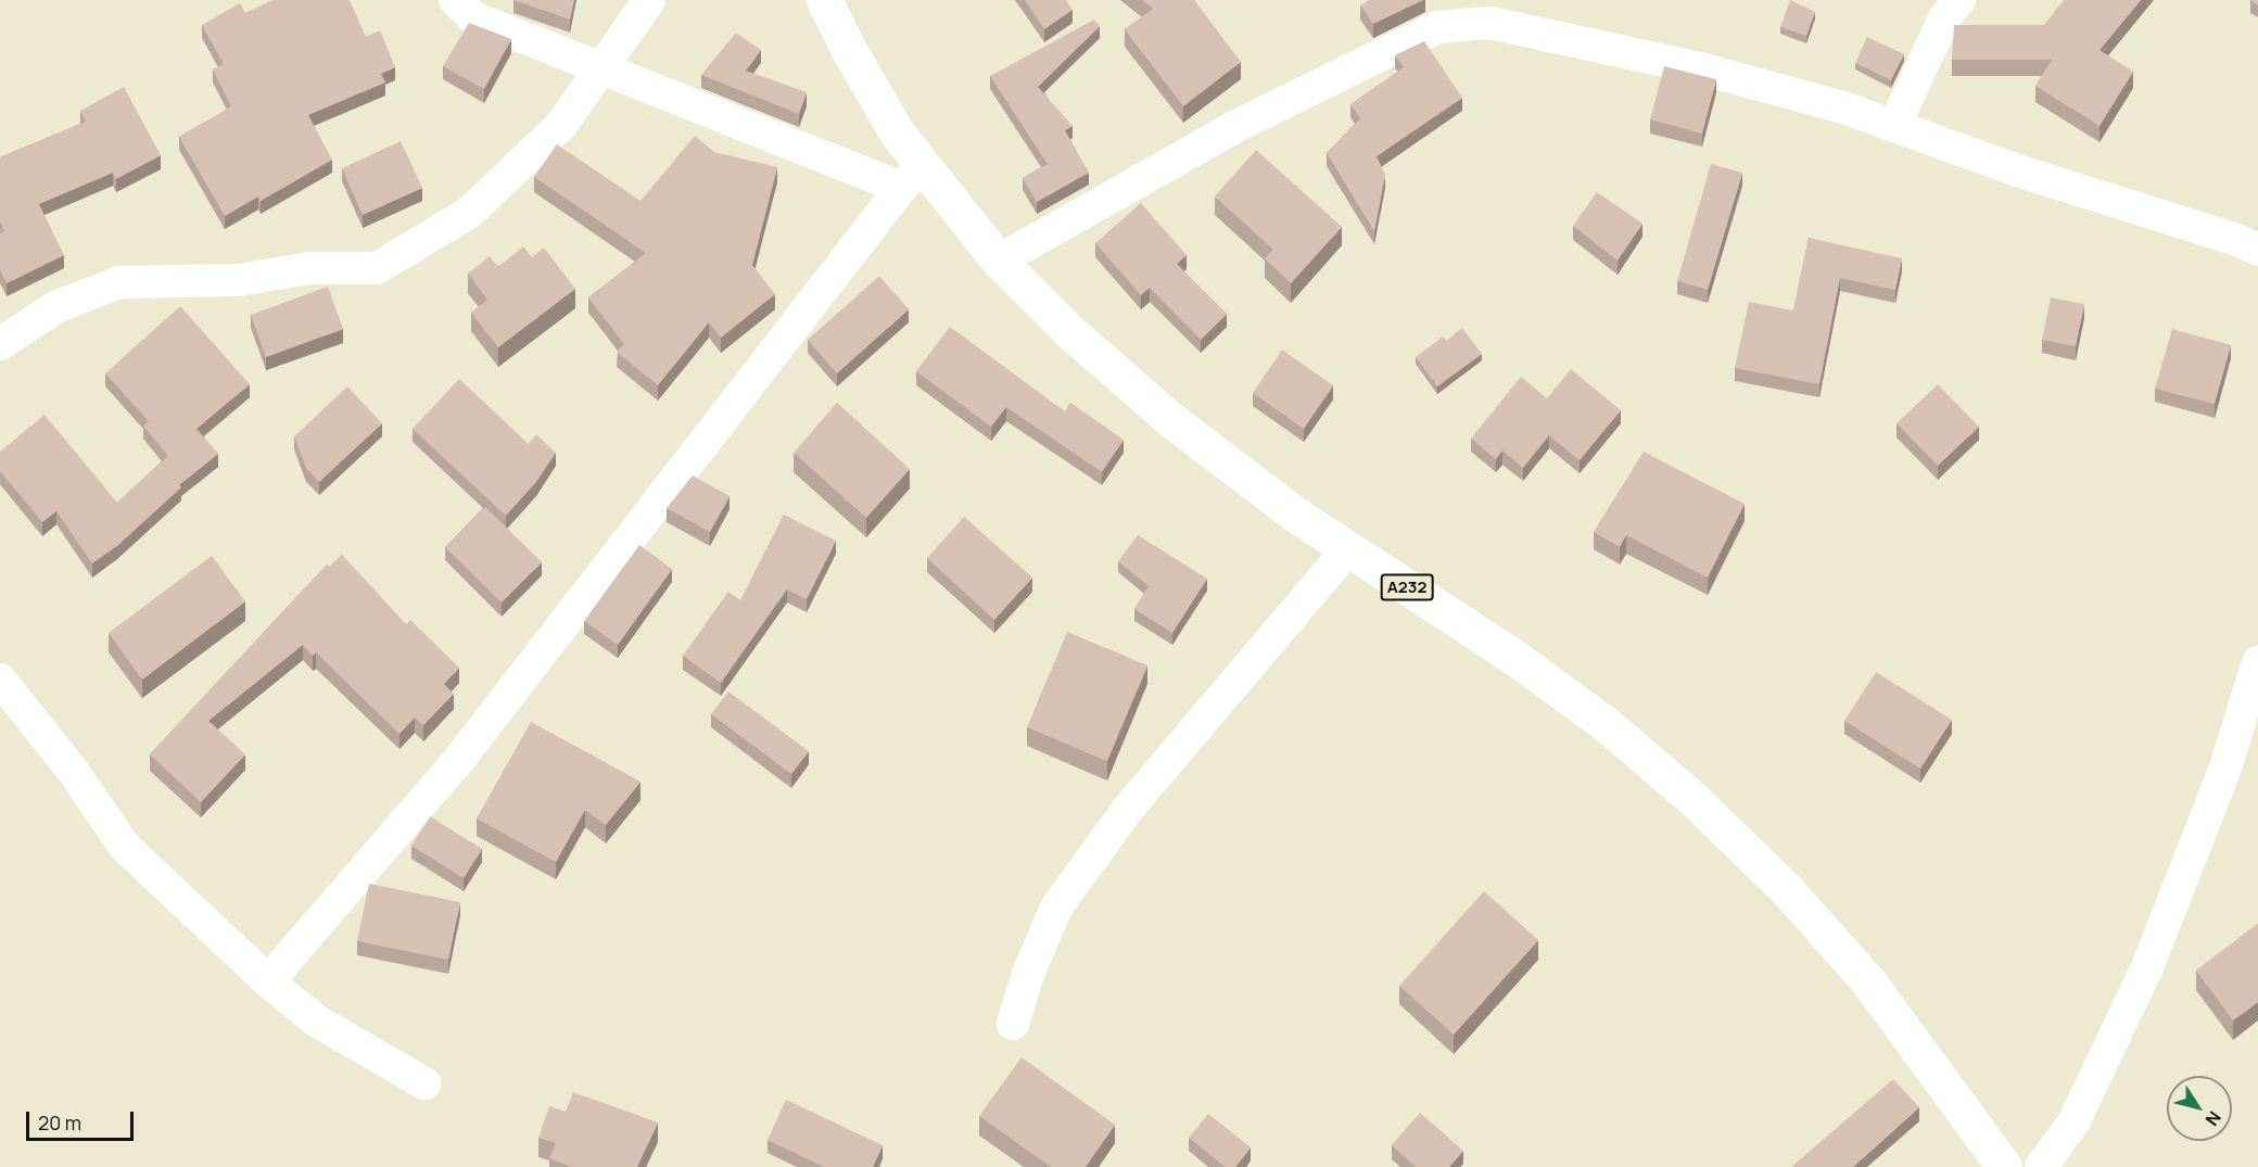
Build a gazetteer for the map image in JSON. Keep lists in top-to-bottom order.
{
  "streets": {
    "main road": ["A232"]
  },
  "scale_bar": "20 m",
  "north": "bottom right"
}
